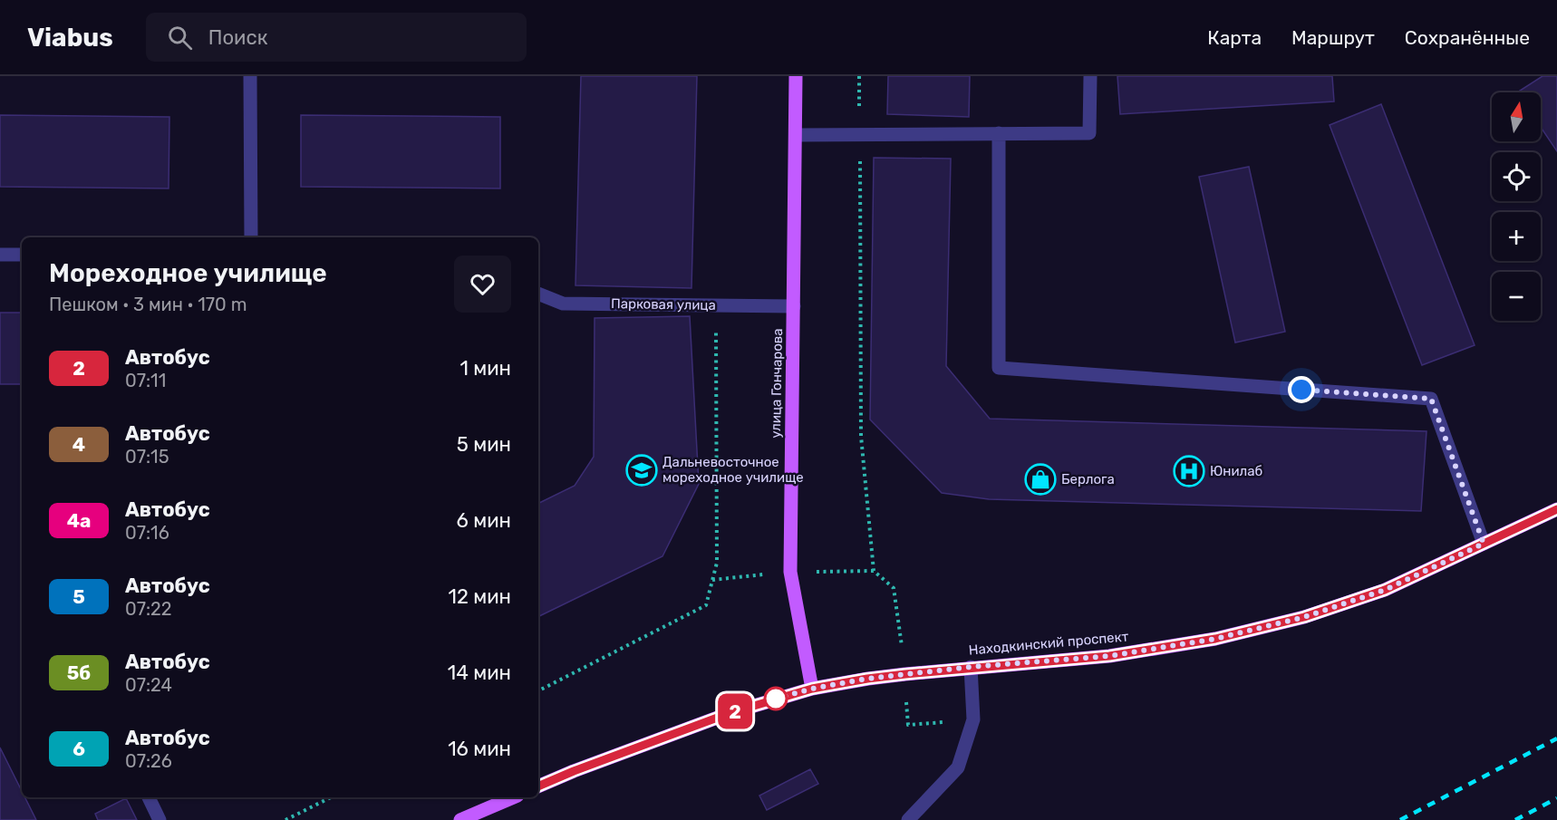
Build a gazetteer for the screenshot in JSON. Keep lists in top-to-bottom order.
{
  "streets": {
    "main road": ["улица Гончарова", "Находкинский проспект"],
    "street": ["Парковая улица"]
  },
  "crossings": [
    ["Парковая улица", "улица Гончарова"],
    ["улица Гончарова", "Находкинский проспект"]
  ],
  "places": {
    "school or university": ["Дальневосточное мореходное училище"],
    "hospital": ["Юнилаб"],
    "shop": ["Берлога"]
  },
  "lines": ["bus line 2"],
  "north": "top",
  "page": {
    "header": "Viabus",
    "search": "Поиск",
    "nav": ["Карта", "Маршрут", "Сохранённые"],
    "on_map": "2",
    "map_buttons": ["+", "−"],
    "heading": ["Мореходное училище", "Пешком · 3 мин · 170 m"],
    "list": [
      {
        "mark": "2",
        "name": "Автобус",
        "note": "07:11",
        "value": "1 мин"
      },
      {
        "mark": "4",
        "name": "Автобус",
        "note": "07:15",
        "value": "5 мин"
      },
      {
        "mark": "4а",
        "name": "Автобус",
        "note": "07:16",
        "value": "6 мин"
      },
      {
        "mark": "5",
        "name": "Автобус",
        "note": "07:22",
        "value": "12 мин"
      },
      {
        "mark": "5б",
        "name": "Автобус",
        "note": "07:24",
        "value": "14 мин"
      },
      {
        "mark": "6",
        "name": "Автобус",
        "note": "07:26",
        "value": "16 мин"
      }
    ]
  }
}
